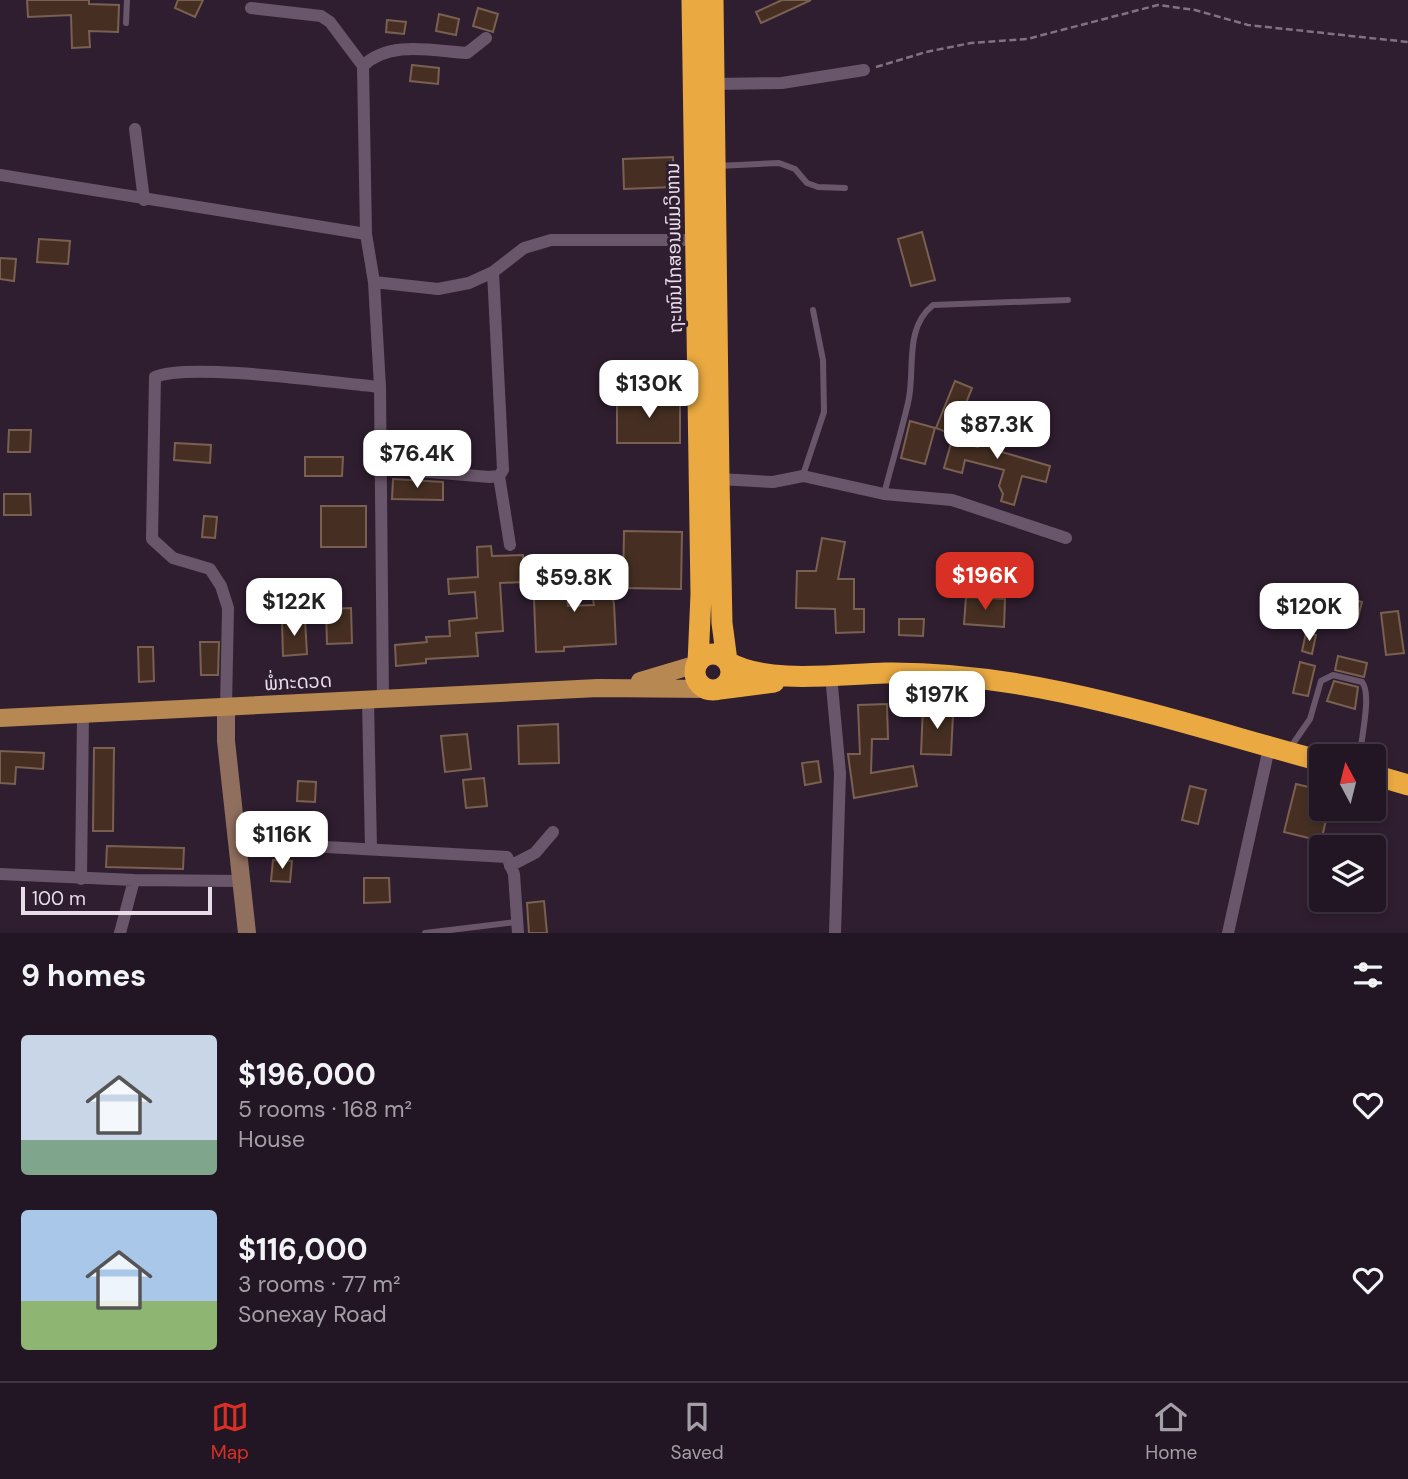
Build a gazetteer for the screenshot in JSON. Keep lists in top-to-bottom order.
{
  "streets": {
    "highway": ["ຖະໜົນໄກສອນພົມວິຫານ"],
    "main road": ["ພໍ່ກະດວດ"]
  },
  "scale_bar": "100 m",
  "north": "top",
  "page": {
    "price": [
      "$130K",
      "$87.3K",
      "$76.4K",
      "$196K",
      "$59.8K",
      "$122K",
      "$120K",
      "$197K",
      "$116K"
    ],
    "scale": "100 m",
    "heading": "9 homes",
    "list": [
      {
        "name": "$196,000",
        "note": "5 rooms · 168 m² · House"
      },
      {
        "name": "$116,000",
        "note": "3 rooms · 77 m² · Sonexay Road"
      }
    ],
    "tabs": ["Map", "Saved", "Home"]
  }
}
